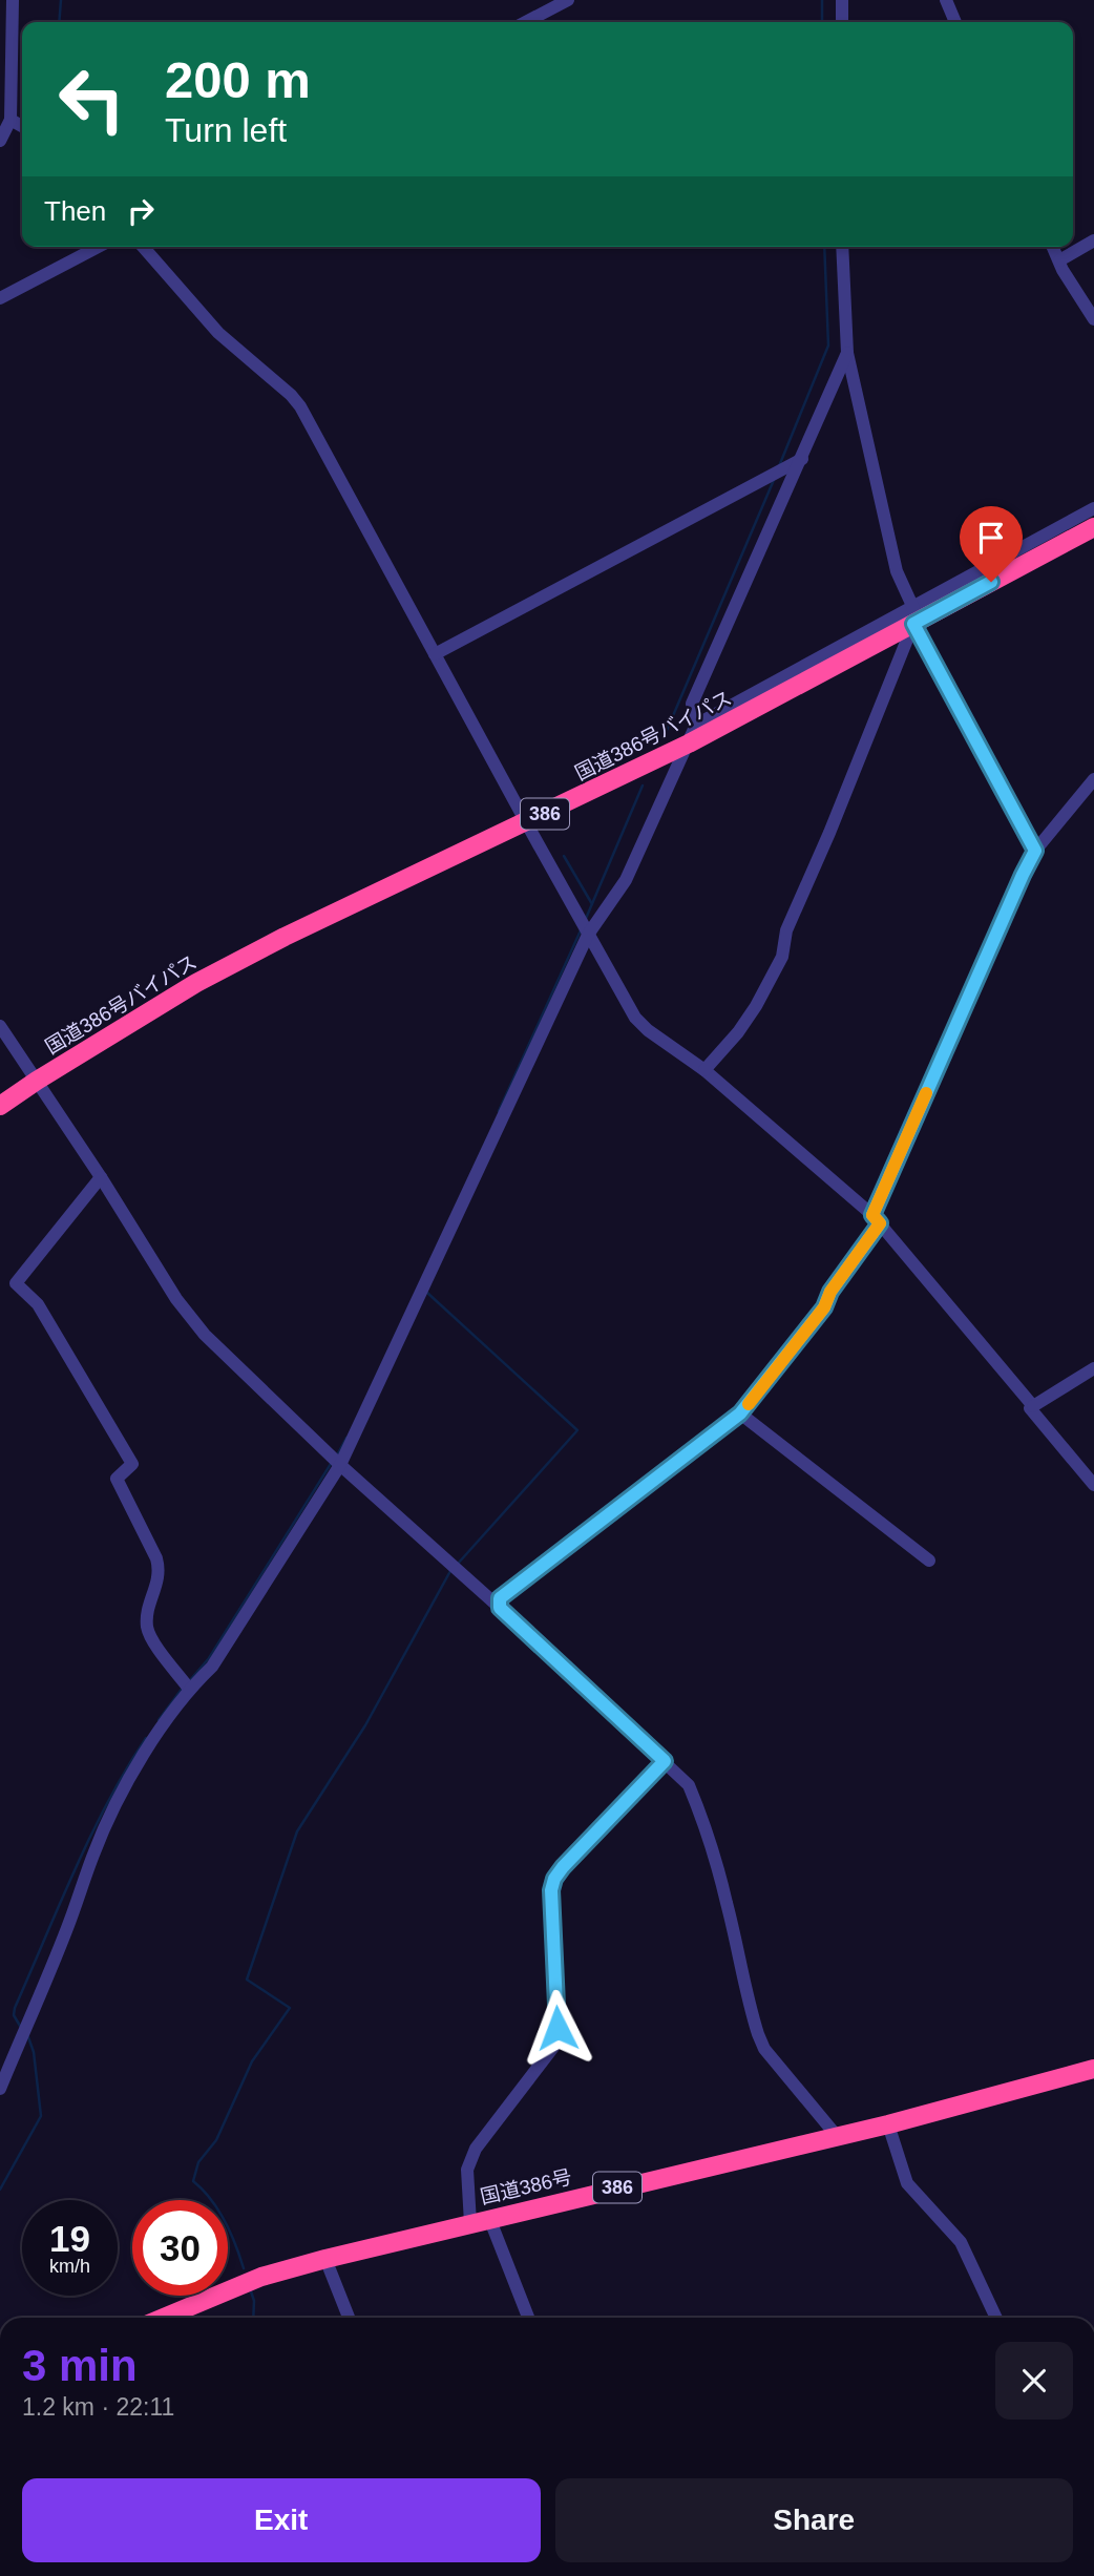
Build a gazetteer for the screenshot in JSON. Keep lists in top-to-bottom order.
{
  "streets": {
    "highway": ["国道386号バイパス", "386", "国道386号"]
  },
  "page": {
    "turn": ["200 m", "Turn left"],
    "then": "Then",
    "speed": "19 km/h",
    "limit": "30",
    "heading": ["3 min", "1.2 km · 22:11"],
    "buttons": ["Exit", "Share"]
  }
}
